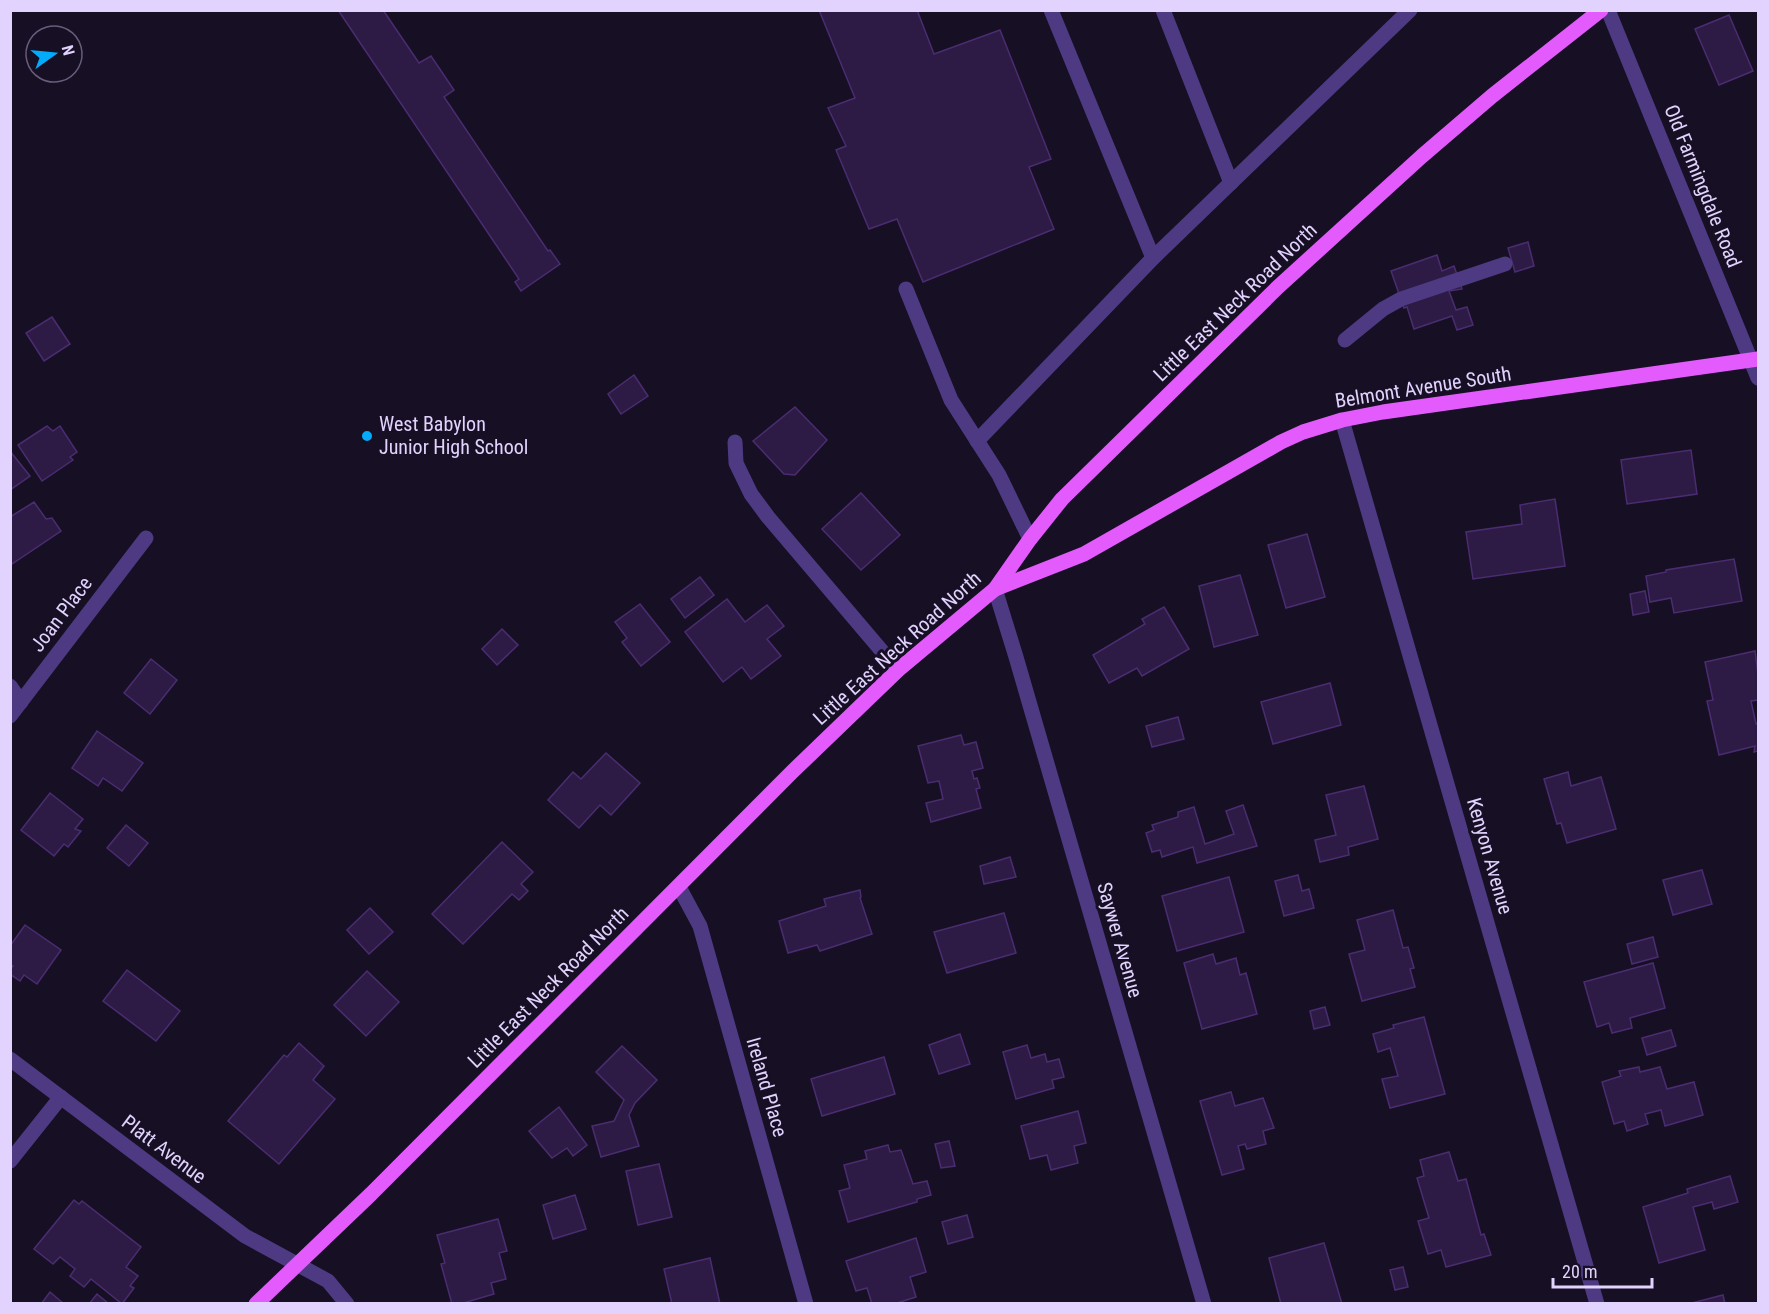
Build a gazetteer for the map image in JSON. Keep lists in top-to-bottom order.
{
  "streets": {
    "main road": ["Little East Neck Road North", "Belmont Avenue South"],
    "street": [
      "Old Farmingdale Road",
      "Joan Place",
      "Kenyon Avenue",
      "Saywer Avenue",
      "Ireland Place",
      "Platt Avenue"
    ]
  },
  "crossings": [
    ["Old Farmingdale Road", "Belmont Avenue South"],
    ["Little East Neck Road North", "Belmont Avenue South"],
    ["Little East Neck Road North", "Saywer Avenue"],
    ["Little East Neck Road North", "Ireland Place"],
    ["Little East Neck Road North", "Platt Avenue"],
    ["Belmont Avenue South", "Kenyon Avenue"],
    ["Belmont Avenue South", "Saywer Avenue"]
  ],
  "places": ["West Babylon Junior High School"],
  "scale_bar": "20 m",
  "north": "right"
}
